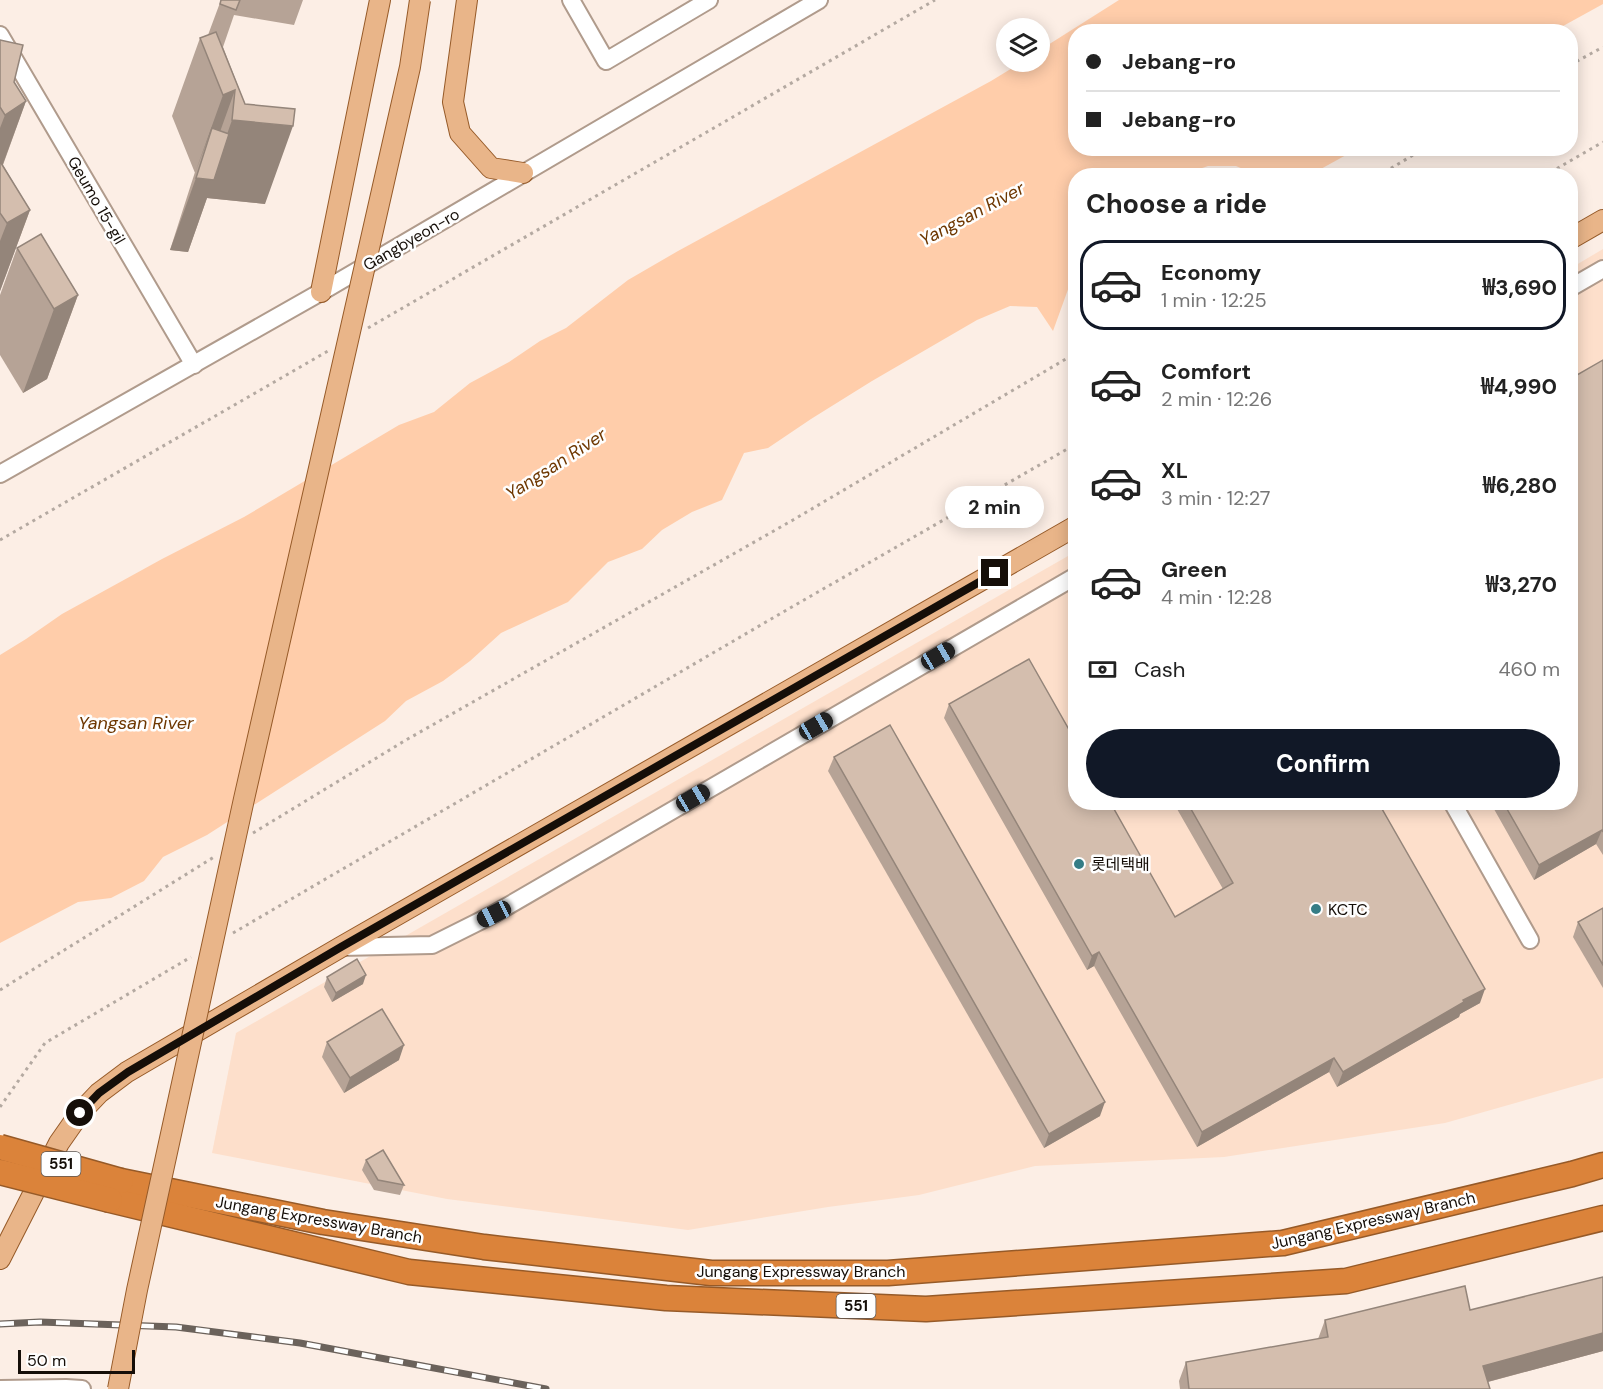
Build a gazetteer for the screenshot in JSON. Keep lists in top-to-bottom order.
{
  "streets": {
    "highway": ["551", "Jungang Expressway Branch"],
    "street": ["Geumo 15-gil", "Gangbyeon-ro"]
  },
  "crossings": [
    ["Geumo 15-gil", "Gangbyeon-ro"]
  ],
  "water": ["Yangsan River"],
  "places": ["롯데택배", "KCTC"],
  "scale_bar": "50 m",
  "page": {
    "banner": ["Jebang-ro", "Jebang-ro"],
    "heading": "Choose a ride",
    "list": [
      {
        "name": "Economy",
        "note": "1 min · 12:25",
        "value": "₩3,690"
      },
      {
        "name": "Comfort",
        "note": "2 min · 12:26",
        "value": "₩4,990"
      },
      {
        "name": "XL",
        "note": "3 min · 12:27",
        "value": "₩6,280"
      },
      {
        "name": "Green",
        "note": "4 min · 12:28",
        "value": "₩3,270"
      }
    ],
    "bubble": "2 min",
    "pay": ["Cash", "460 m"],
    "buttons": "Confirm",
    "scale": "50 m"
  }
}
